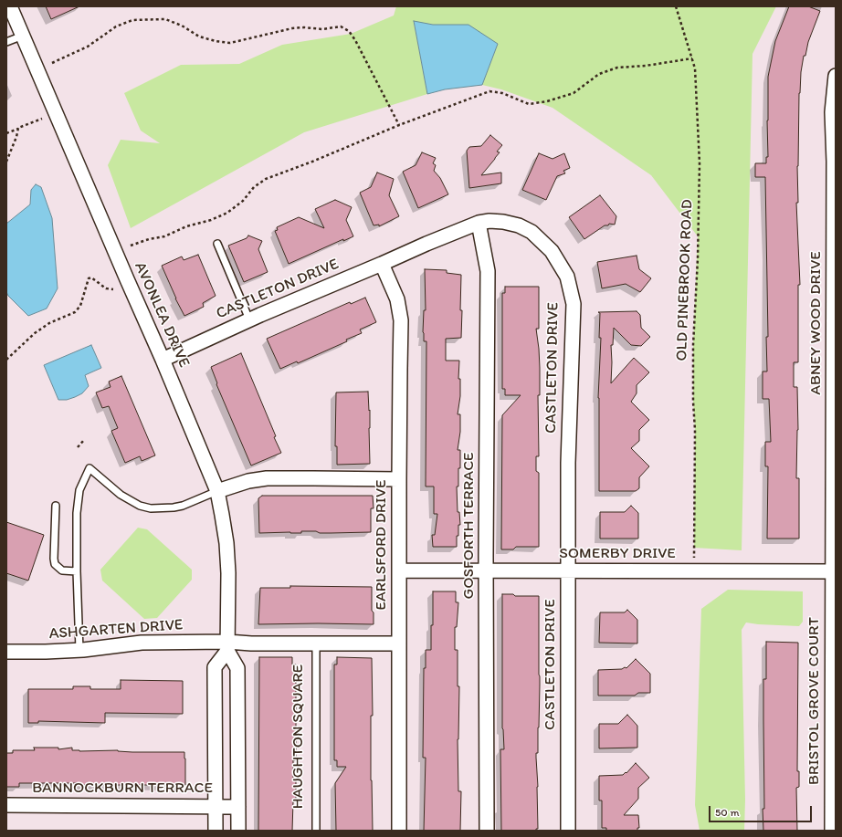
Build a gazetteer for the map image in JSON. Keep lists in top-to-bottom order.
{
  "streets": {
    "street": [
      "CASTLETON DRIVE",
      "AVONLEA DRIVE",
      "ABNEY WOOD DRIVE",
      "GOSFORTH TERRACE",
      "EARLSFORD DRIVE",
      "SOMERBY DRIVE",
      "ASHGARTEN DRIVE",
      "BRISTOL GROVE COURT",
      "HAUGHTON SQUARE",
      "BANNOCKBURN TERRACE"
    ],
    "path": ["OLD PINEBROOK ROAD"]
  },
  "crossings": [
    ["CASTLETON DRIVE", "AVONLEA DRIVE"],
    ["CASTLETON DRIVE", "GOSFORTH TERRACE"],
    ["CASTLETON DRIVE", "EARLSFORD DRIVE"],
    ["CASTLETON DRIVE", "SOMERBY DRIVE"],
    ["AVONLEA DRIVE", "ASHGARTEN DRIVE"],
    ["AVONLEA DRIVE", "HAUGHTON SQUARE"],
    ["AVONLEA DRIVE", "BANNOCKBURN TERRACE"],
    ["ABNEY WOOD DRIVE", "SOMERBY DRIVE"],
    ["ABNEY WOOD DRIVE", "BRISTOL GROVE COURT"],
    ["GOSFORTH TERRACE", "SOMERBY DRIVE"],
    ["EARLSFORD DRIVE", "SOMERBY DRIVE"],
    ["EARLSFORD DRIVE", "HAUGHTON SQUARE"],
    ["SOMERBY DRIVE", "BRISTOL GROVE COURT"],
    ["ASHGARTEN DRIVE", "HAUGHTON SQUARE"]
  ],
  "scale_bar": "50 m"
}
